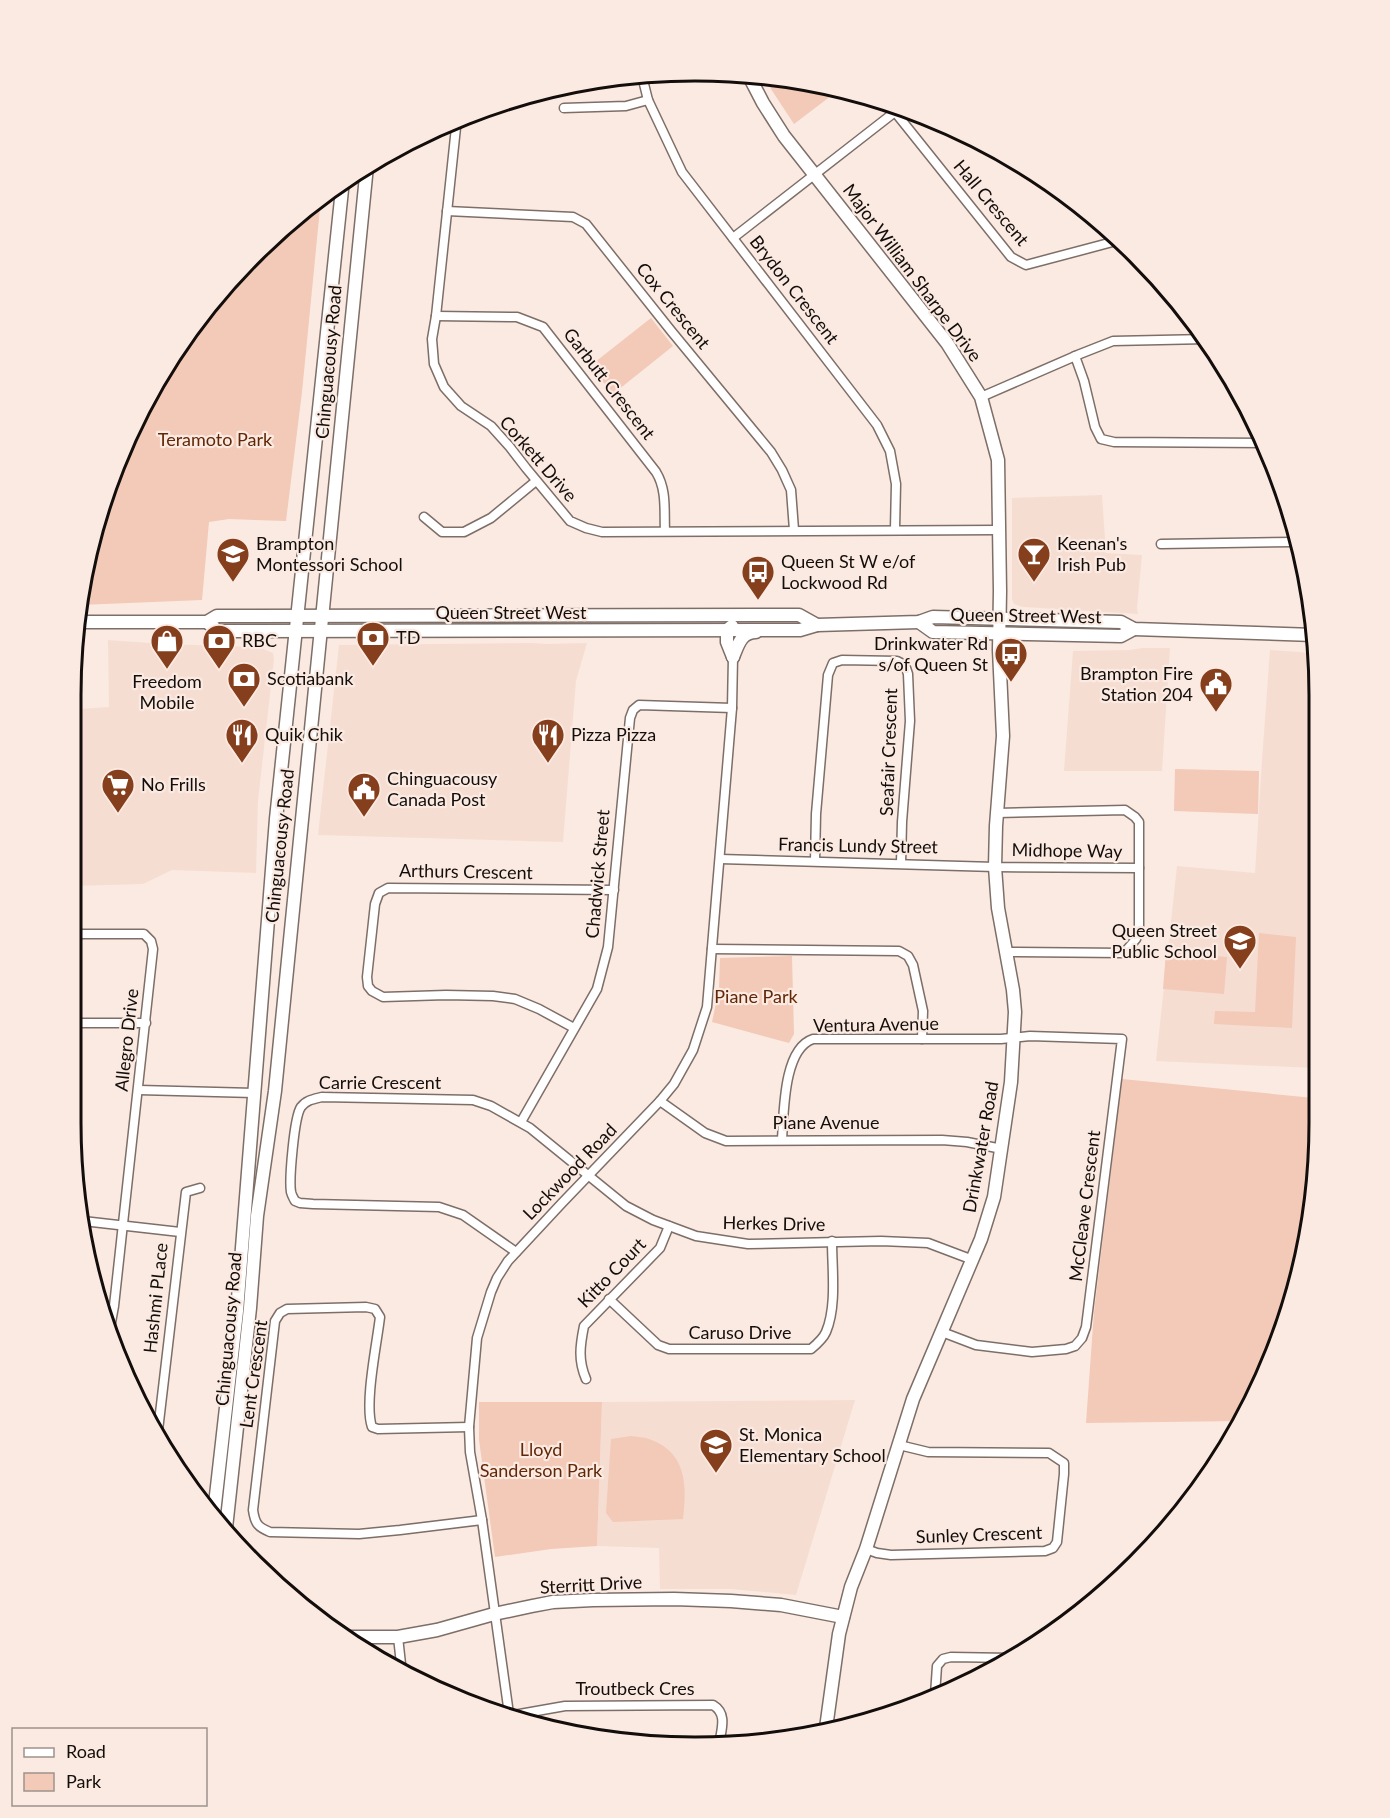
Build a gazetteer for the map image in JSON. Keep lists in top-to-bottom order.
{
  "streets": {
    "main road": [
      "Major William Sharpe Drive",
      "Chinguacousy Road",
      "Queen Street West",
      "Drinkwater Road",
      "Sterritt Drive"
    ],
    "street": [
      "Hall Crescent",
      "Brydon Crescent",
      "Cox Crescent",
      "Garbutt Crescent",
      "Corkett Drive",
      "Seafair Crescent",
      "Francis Lundy Street",
      "Midhope Way",
      "Arthurs Crescent",
      "Chadwick Street",
      "Ventura Avenue",
      "Allegro Drive",
      "Carrie Crescent",
      "Piane Avenue",
      "Lockwood Road",
      "McCleave Crescent",
      "Herkes Drive",
      "Kitto Court",
      "Hashmi PLace",
      "Caruso Drive",
      "Lent Crescent",
      "Sunley Crescent",
      "Troutbeck Cres"
    ]
  },
  "crossings": [
    ["Major William Sharpe Drive", "Corkett Drive"],
    ["Major William Sharpe Drive", "Queen Street West"],
    ["Major William Sharpe Drive", "Drinkwater Road"],
    ["Brydon Crescent", "Corkett Drive"],
    ["Cox Crescent", "Corkett Drive"],
    ["Chinguacousy Road", "Queen Street West"],
    ["Garbutt Crescent", "Corkett Drive"],
    ["Queen Street West", "Drinkwater Road"],
    ["Seafair Crescent", "Francis Lundy Street"],
    ["Francis Lundy Street", "Midhope Way"],
    ["Francis Lundy Street", "Drinkwater Road"],
    ["Francis Lundy Street", "Lockwood Road"],
    ["Midhope Way", "Drinkwater Road"],
    ["Arthurs Crescent", "Chadwick Street"],
    ["Chadwick Street", "Carrie Crescent"],
    ["Chadwick Street", "Lockwood Road"],
    ["Ventura Avenue", "Piane Avenue"],
    ["Ventura Avenue", "Drinkwater Road"],
    ["Ventura Avenue", "McCleave Crescent"],
    ["Allegro Drive", "Hashmi PLace"],
    ["Carrie Crescent", "Lockwood Road"],
    ["Carrie Crescent", "Herkes Drive"],
    ["Piane Avenue", "Drinkwater Road"],
    ["Piane Avenue", "Lockwood Road"],
    ["Drinkwater Road", "McCleave Crescent"],
    ["Drinkwater Road", "Herkes Drive"],
    ["Drinkwater Road", "Sunley Crescent"],
    ["Drinkwater Road", "Sterritt Drive"],
    ["Lockwood Road", "Herkes Drive"],
    ["Lockwood Road", "Lent Crescent"],
    ["Lockwood Road", "Sterritt Drive"],
    ["Herkes Drive", "Kitto Court"],
    ["Herkes Drive", "Caruso Drive"],
    ["Kitto Court", "Caruso Drive"]
  ],
  "parks": ["Teramoto Park", "Piane Park", "Lloyd Sanderson Park"],
  "places": {
    "school or university": ["Brampton Montessori School", "Queen Street Public School", "St. Monica Elementary School"],
    "bar": ["Keenan's Irish Pub"],
    "bus stop": ["Queen St W e/of Lockwood Rd", "Drinkwater Rd s/of Queen St"],
    "bank": ["TD", "RBC", "Scotiabank"],
    "shop": ["Freedom Mobile"],
    "public building": ["Brampton Fire Station 204", "Chinguacousy Canada Post"],
    "restaurant": ["Quik Chik", "Pizza Pizza"],
    "supermarket": ["No Frills"]
  },
  "legend": ["Road", "Park"]
}
